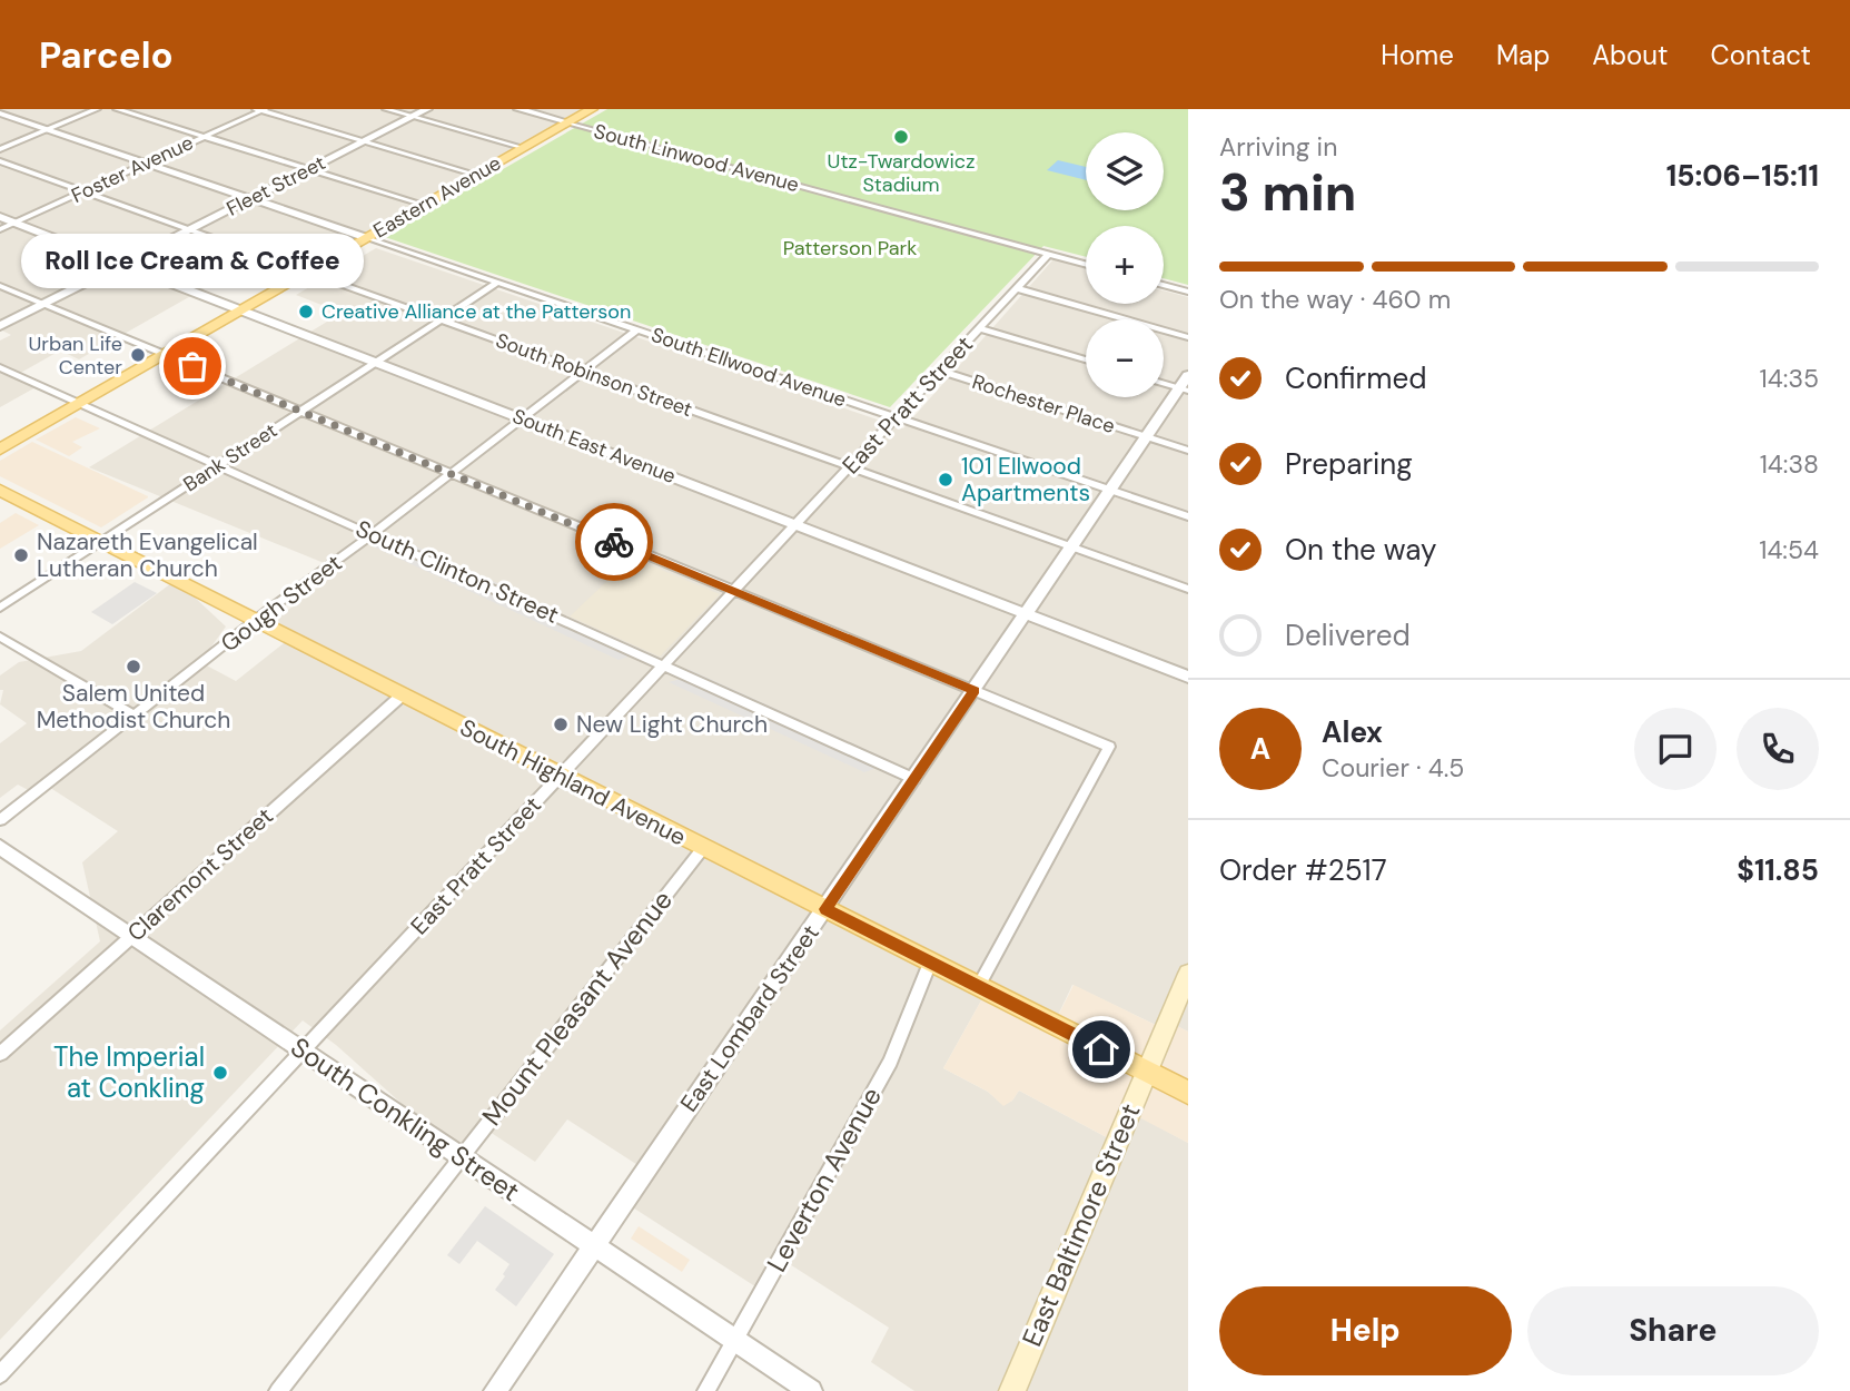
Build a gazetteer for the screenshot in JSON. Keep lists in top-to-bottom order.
{
  "streets": {
    "main road": ["Eastern Avenue", "South Highland Avenue", "East Baltimore Street"],
    "street": [
      "South Linwood Avenue",
      "Foster Avenue",
      "Fleet Street",
      "South Ellwood Avenue",
      "South Robinson Street",
      "Rochester Place",
      "East Pratt Street",
      "South East Avenue",
      "Bank Street",
      "South Clinton Street",
      "Gough Street",
      "Claremont Street",
      "Mount Pleasant Avenue",
      "East Lombard Street",
      "South Conkling Street",
      "Leverton Avenue"
    ]
  },
  "crossings": [
    ["South Linwood Avenue", "Eastern Avenue"],
    ["South Linwood Avenue", "East Pratt Street"],
    ["Foster Avenue", "South Ellwood Avenue"],
    ["Foster Avenue", "South Robinson Street"],
    ["Foster Avenue", "South East Avenue"],
    ["Fleet Street", "South Ellwood Avenue"],
    ["Fleet Street", "South Robinson Street"],
    ["Fleet Street", "South East Avenue"],
    ["Eastern Avenue", "South Ellwood Avenue"],
    ["Eastern Avenue", "South Robinson Street"],
    ["Eastern Avenue", "South East Avenue"],
    ["Eastern Avenue", "South Clinton Street"],
    ["South Ellwood Avenue", "East Pratt Street"],
    ["South Ellwood Avenue", "Bank Street"],
    ["South Ellwood Avenue", "Gough Street"],
    ["South Ellwood Avenue", "East Lombard Street"],
    ["South Robinson Street", "East Pratt Street"],
    ["South Robinson Street", "Bank Street"],
    ["South Robinson Street", "Gough Street"],
    ["South Robinson Street", "East Lombard Street"],
    ["Rochester Place", "East Pratt Street"],
    ["Rochester Place", "East Lombard Street"],
    ["East Pratt Street", "South East Avenue"],
    ["East Pratt Street", "South Clinton Street"],
    ["East Pratt Street", "South Highland Avenue"],
    ["East Pratt Street", "South Conkling Street"],
    ["South East Avenue", "Bank Street"],
    ["South East Avenue", "Gough Street"],
    ["South East Avenue", "East Lombard Street"],
    ["Bank Street", "South Clinton Street"],
    ["Bank Street", "South Highland Avenue"],
    ["South Clinton Street", "Gough Street"],
    ["South Clinton Street", "East Lombard Street"],
    ["Gough Street", "South Highland Avenue"],
    ["South Highland Avenue", "Claremont Street"],
    ["South Highland Avenue", "Mount Pleasant Avenue"],
    ["South Highland Avenue", "East Lombard Street"],
    ["South Highland Avenue", "Leverton Avenue"],
    ["South Highland Avenue", "East Baltimore Street"],
    ["Claremont Street", "South Conkling Street"],
    ["Mount Pleasant Avenue", "South Conkling Street"],
    ["East Lombard Street", "South Conkling Street"],
    ["South Conkling Street", "Leverton Avenue"]
  ],
  "parks": ["Patterson Park"],
  "places": [
    "Utz-Twardowicz Stadium",
    "Creative Alliance at the Patterson",
    "Urban Life Center",
    "Roll Ice Cream & Coffee",
    "101 Ellwood Apartments",
    "Nazareth Evangelical Lutheran Church",
    "Salem United Methodist Church",
    "New Light Church",
    "The Imperial at Conkling"
  ],
  "page": {
    "header": "Parcelo",
    "nav": [
      "Home",
      "Map",
      "About",
      "Contact"
    ],
    "heading": ["3 min", "Arriving in", "15:06–15:11"],
    "panel": [
      "Alex",
      "Courier · 4.5",
      "Order #2517",
      "$11.85"
    ],
    "map_buttons": ["+", "−"],
    "bubble": "Roll Ice Cream & Coffee",
    "bar": "On the way · 460 m",
    "list": [
      ["Confirmed", "14:35"],
      ["Preparing", "14:38"],
      ["On the way", "14:54"],
      "Delivered"
    ],
    "round": "A",
    "buttons": ["Help", "Share"]
  }
}
